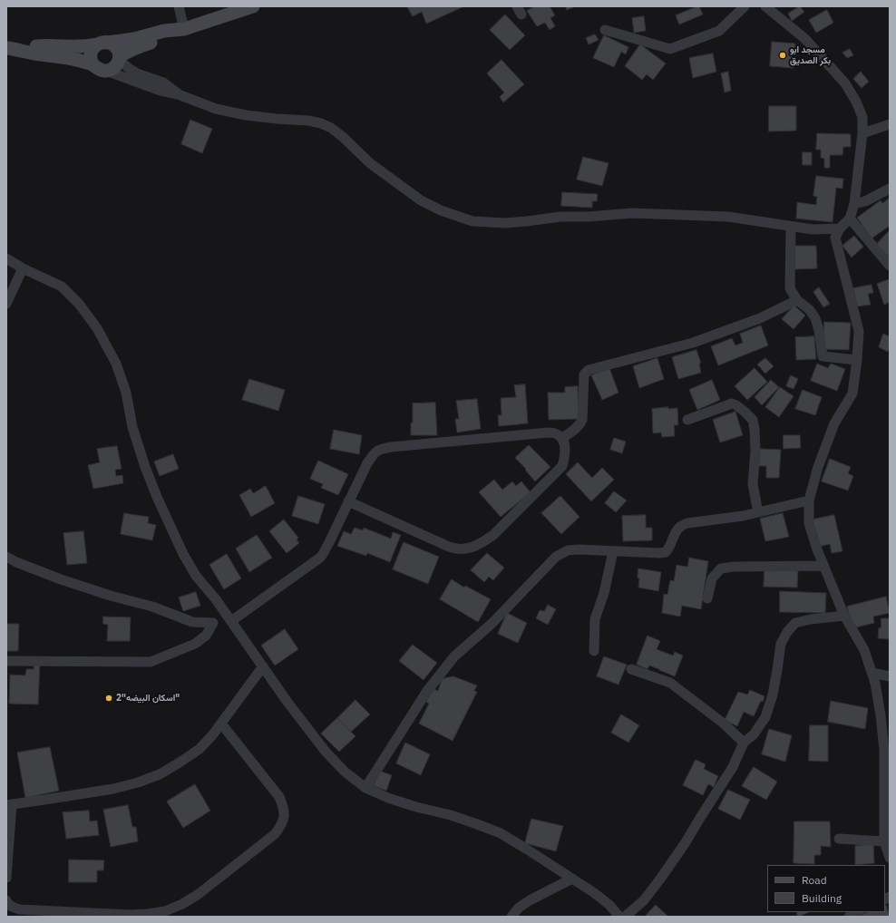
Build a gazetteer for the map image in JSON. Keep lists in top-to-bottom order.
{
  "places": ["مسجد ابو بكر الصديق", "اسكان البيضه\"2\""],
  "legend": ["Road", "Building"]
}
